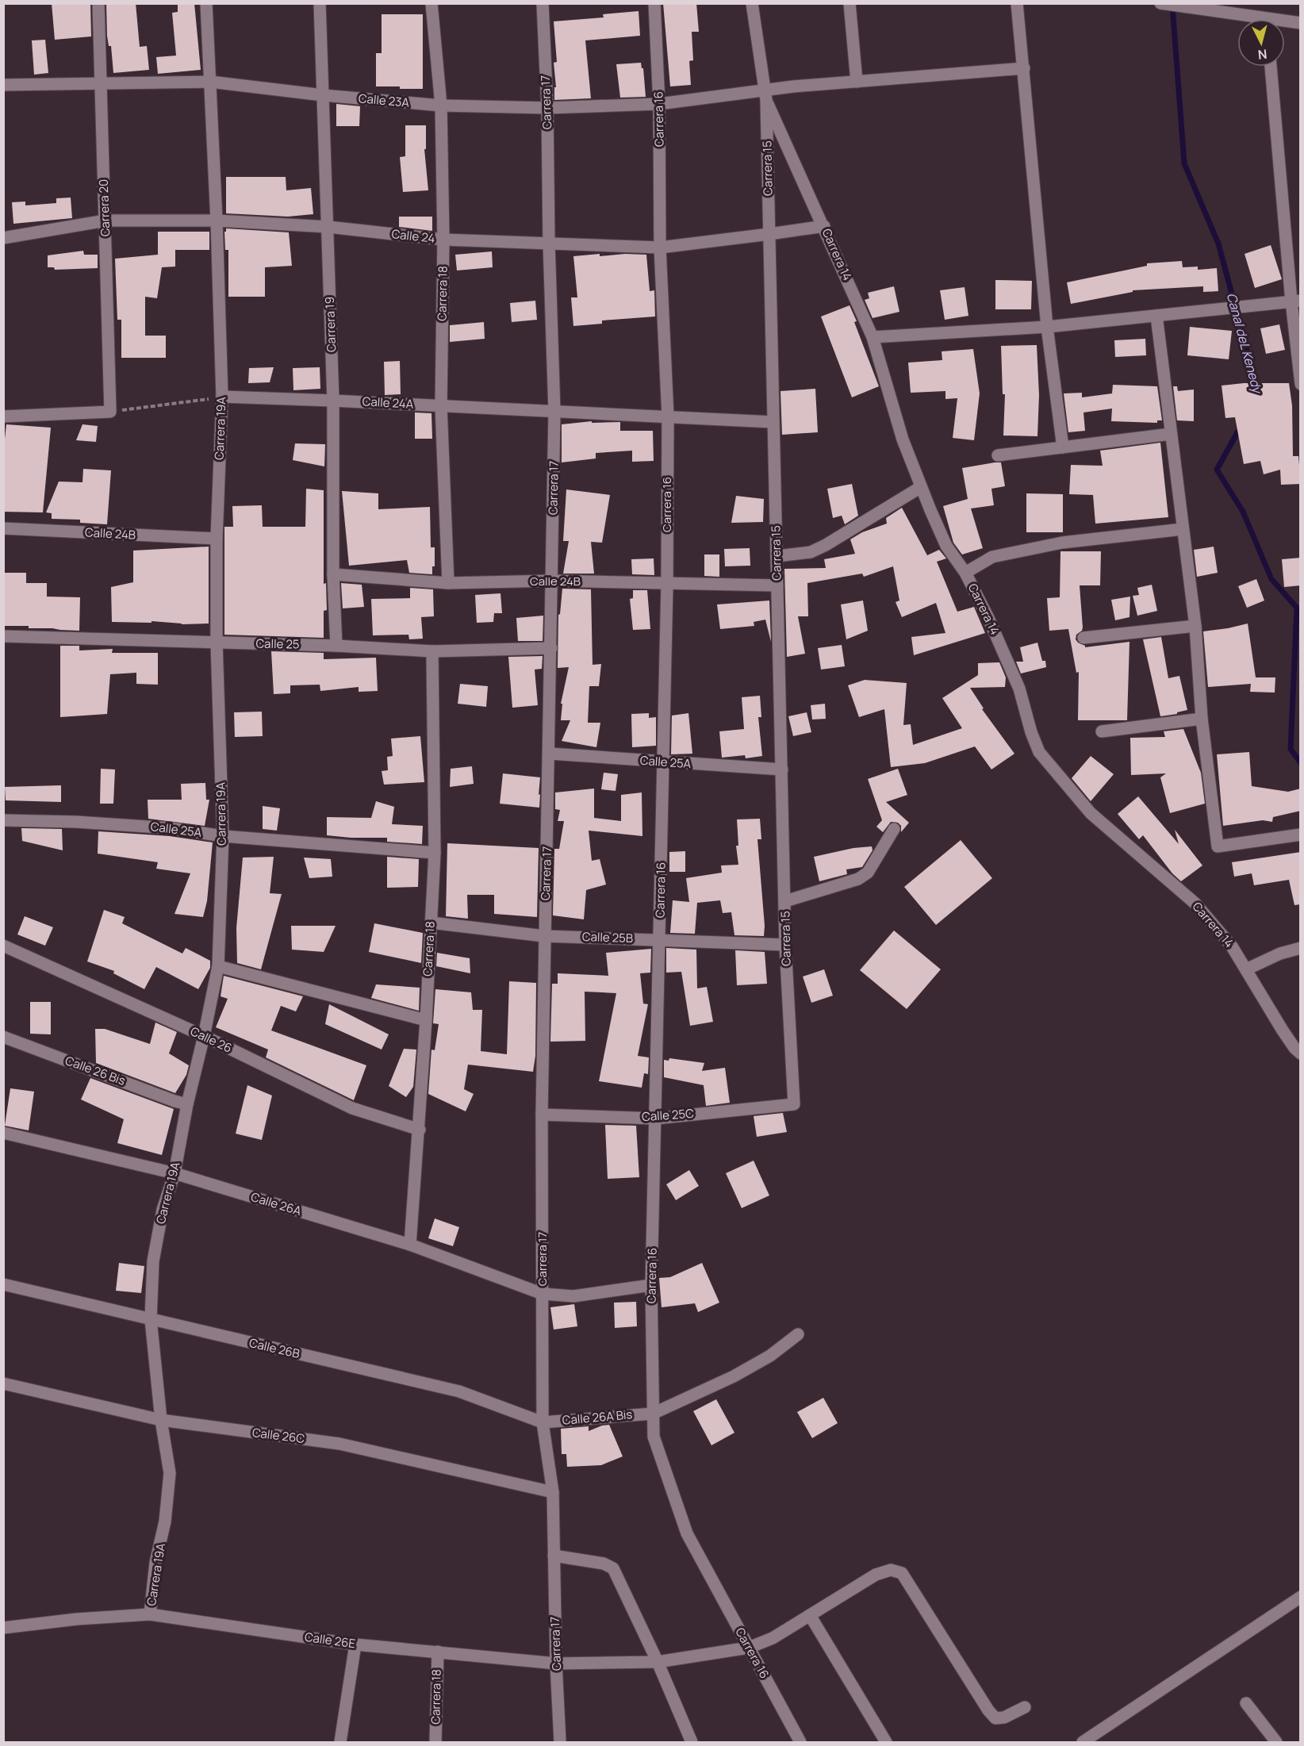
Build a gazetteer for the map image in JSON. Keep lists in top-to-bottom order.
{
  "streets": {
    "street": [
      "Calle 23A",
      "Carrera 17",
      "Carrera 16",
      "Carrera 15",
      "Carrera 20",
      "Calle 24",
      "Carrera 14",
      "Carrera 18",
      "Carrera 19",
      "Calle 24A",
      "Carrera 19A",
      "Calle 24B",
      "Calle 25",
      "Calle 25A",
      "Calle 25B",
      "Calle 26",
      "Calle 26 Bis",
      "Calle 25C",
      "Calle 26A",
      "Calle 26B",
      "Calle 26A Bis",
      "Calle 26C",
      "Calle 26E"
    ]
  },
  "crossings": [
    ["Calle 23A", "Carrera 17"],
    ["Calle 23A", "Carrera 16"],
    ["Calle 23A", "Carrera 15"],
    ["Calle 23A", "Carrera 20"],
    ["Calle 23A", "Carrera 14"],
    ["Calle 23A", "Carrera 18"],
    ["Calle 23A", "Carrera 19"],
    ["Calle 23A", "Carrera 19A"],
    ["Carrera 17", "Calle 24"],
    ["Carrera 17", "Calle 24A"],
    ["Carrera 17", "Calle 24B"],
    ["Carrera 17", "Calle 25"],
    ["Carrera 17", "Calle 25A"],
    ["Carrera 17", "Calle 25B"],
    ["Carrera 17", "Calle 25C"],
    ["Carrera 17", "Calle 26A"],
    ["Carrera 17", "Calle 26B"],
    ["Carrera 17", "Calle 26A Bis"],
    ["Carrera 17", "Calle 26C"],
    ["Carrera 17", "Calle 26E"],
    ["Carrera 16", "Calle 24"],
    ["Carrera 16", "Calle 24A"],
    ["Carrera 16", "Calle 24B"],
    ["Carrera 16", "Calle 25A"],
    ["Carrera 16", "Calle 25B"],
    ["Carrera 16", "Calle 25C"],
    ["Carrera 16", "Calle 26A"],
    ["Carrera 16", "Calle 26A Bis"],
    ["Carrera 16", "Calle 26E"],
    ["Carrera 15", "Calle 24"],
    ["Carrera 15", "Carrera 14"],
    ["Carrera 15", "Calle 24A"],
    ["Carrera 15", "Calle 24B"],
    ["Carrera 15", "Calle 25A"],
    ["Carrera 15", "Calle 25B"],
    ["Carrera 15", "Calle 25C"],
    ["Carrera 20", "Calle 24"],
    ["Calle 24", "Carrera 14"],
    ["Calle 24", "Carrera 18"],
    ["Calle 24", "Carrera 19"],
    ["Calle 24", "Carrera 19A"],
    ["Carrera 18", "Calle 24A"],
    ["Carrera 18", "Calle 24B"],
    ["Carrera 18", "Calle 25"],
    ["Carrera 18", "Calle 25A"],
    ["Carrera 18", "Calle 25B"],
    ["Carrera 18", "Calle 26"],
    ["Carrera 18", "Calle 26A"],
    ["Carrera 18", "Calle 26E"],
    ["Carrera 19", "Calle 24A"],
    ["Carrera 19", "Calle 24B"],
    ["Carrera 19", "Calle 25"],
    ["Calle 24A", "Carrera 19A"],
    ["Carrera 19A", "Calle 24B"],
    ["Carrera 19A", "Calle 25"],
    ["Carrera 19A", "Calle 25A"],
    ["Carrera 19A", "Calle 26"],
    ["Carrera 19A", "Calle 26 Bis"],
    ["Carrera 19A", "Calle 26A"],
    ["Carrera 19A", "Calle 26B"],
    ["Carrera 19A", "Calle 26C"],
    ["Carrera 19A", "Calle 26E"],
    ["Calle 26B", "Calle 26A Bis"]
  ],
  "water": ["Canal deL Kenedy"],
  "north": "bottom"
}
